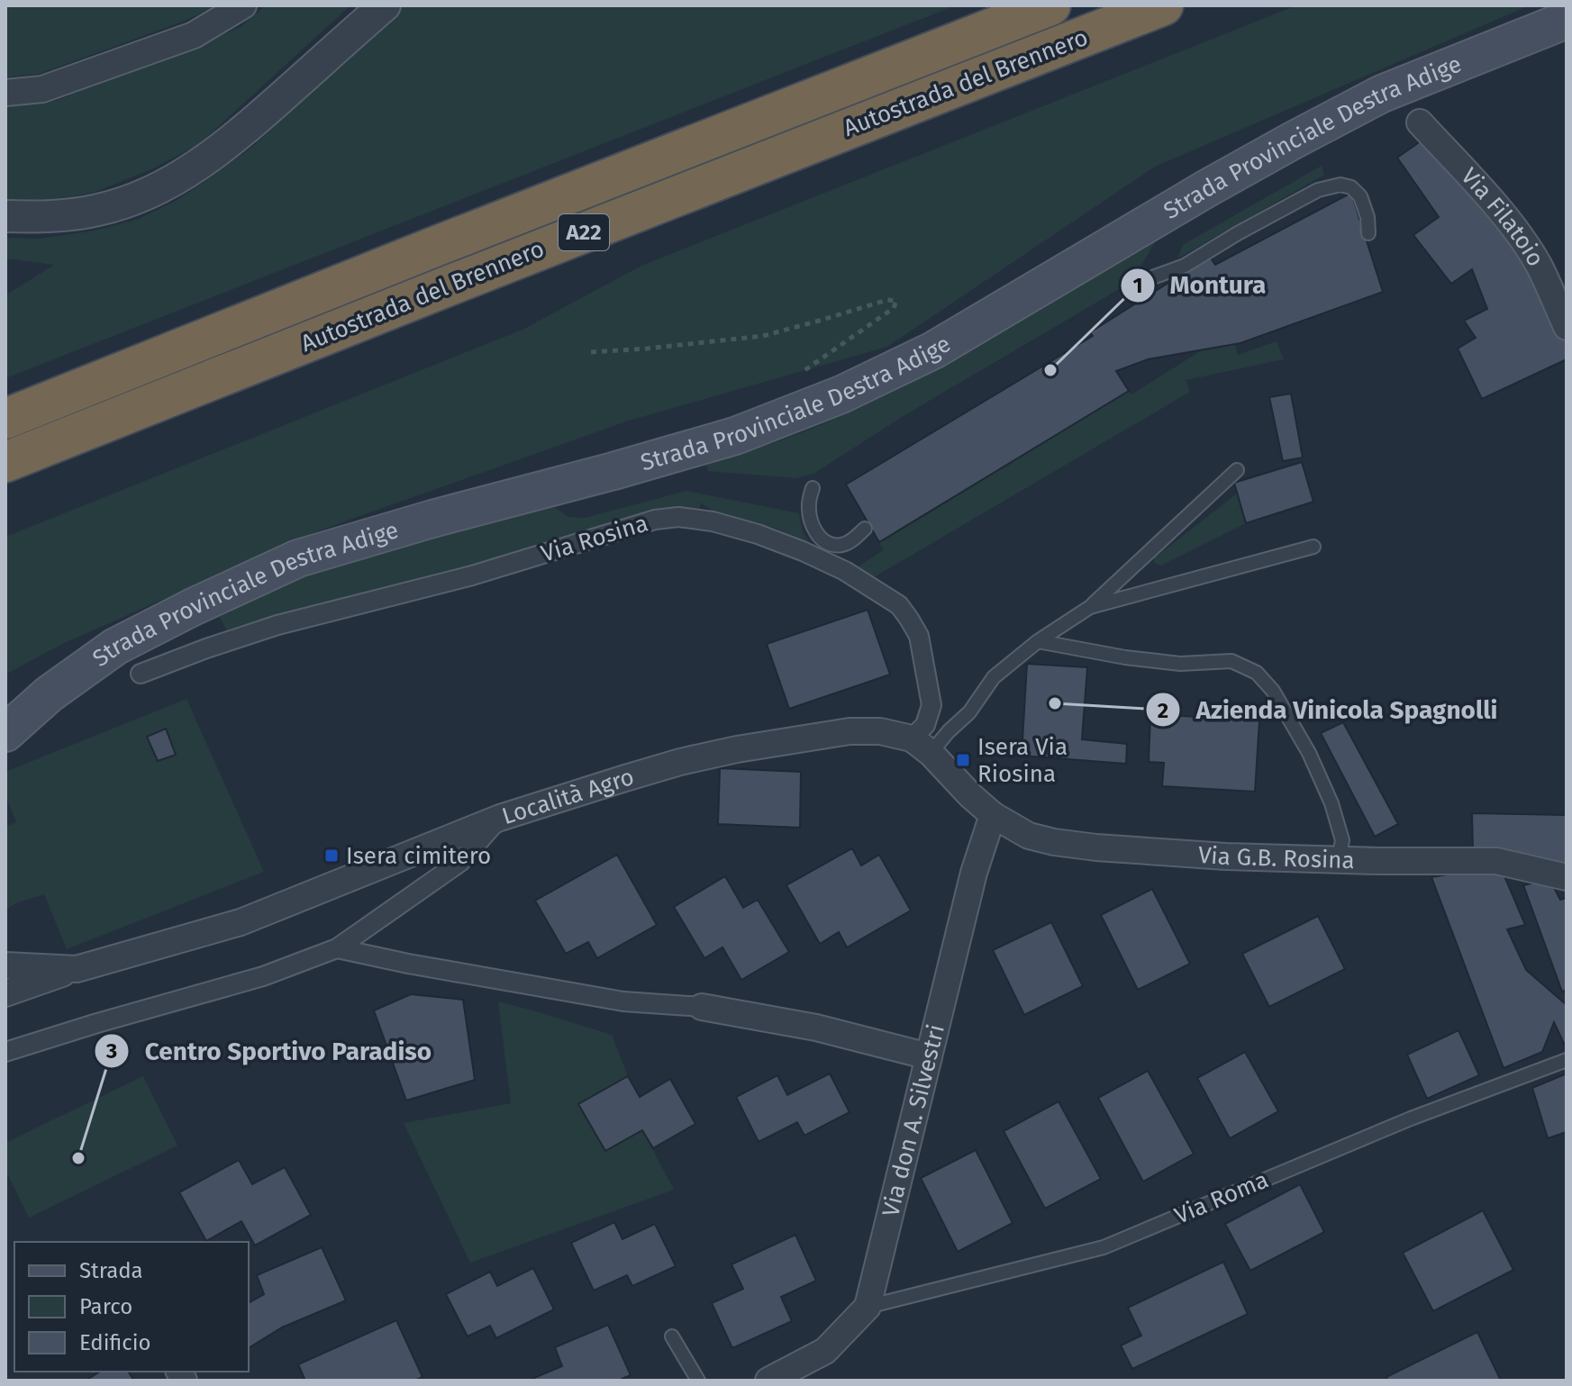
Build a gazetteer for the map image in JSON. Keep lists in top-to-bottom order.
{
  "streets": {
    "highway": ["Autostrada del Brennero", "A22"],
    "main road": ["Strada Provinciale Destra Adige"],
    "street": [
      "Via Filatoio",
      "Via Rosina",
      "Località Agro",
      "Via G.B. Rosina",
      "Via don A. Silvestri"
    ],
    "lane": ["Via Roma"]
  },
  "crossings": [
    ["Via Rosina", "Località Agro"],
    ["Via G.B. Rosina", "Via don A. Silvestri"],
    ["Via don A. Silvestri", "Via Roma"]
  ],
  "places": {
    "other": ["Montura", "Azienda Vinicola Spagnolli", "Centro Sportivo Paradiso"],
    "transit": ["Isera Via Riosina", "Isera cimitero"]
  },
  "legend": ["Strada", "Parco", "Edificio"]
}
